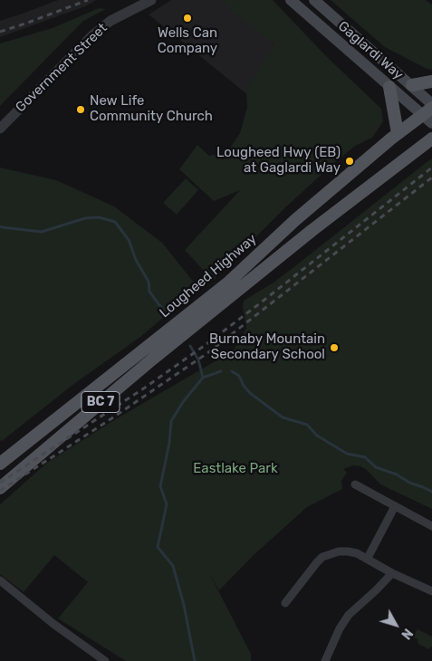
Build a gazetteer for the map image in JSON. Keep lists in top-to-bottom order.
{
  "streets": {
    "main road": ["Gaglardi Way", "Lougheed Highway", "BC 7"],
    "street": ["Government Street"]
  },
  "crossings": [
    ["Gaglardi Way", "Lougheed Highway"]
  ],
  "parks": ["Eastlake Park"],
  "places": [
    "Wells Can Company",
    "New Life Community Church",
    "Lougheed Hwy (EB) at Gaglardi Way",
    "Burnaby Mountain Secondary School"
  ],
  "north": "bottom right"
}
